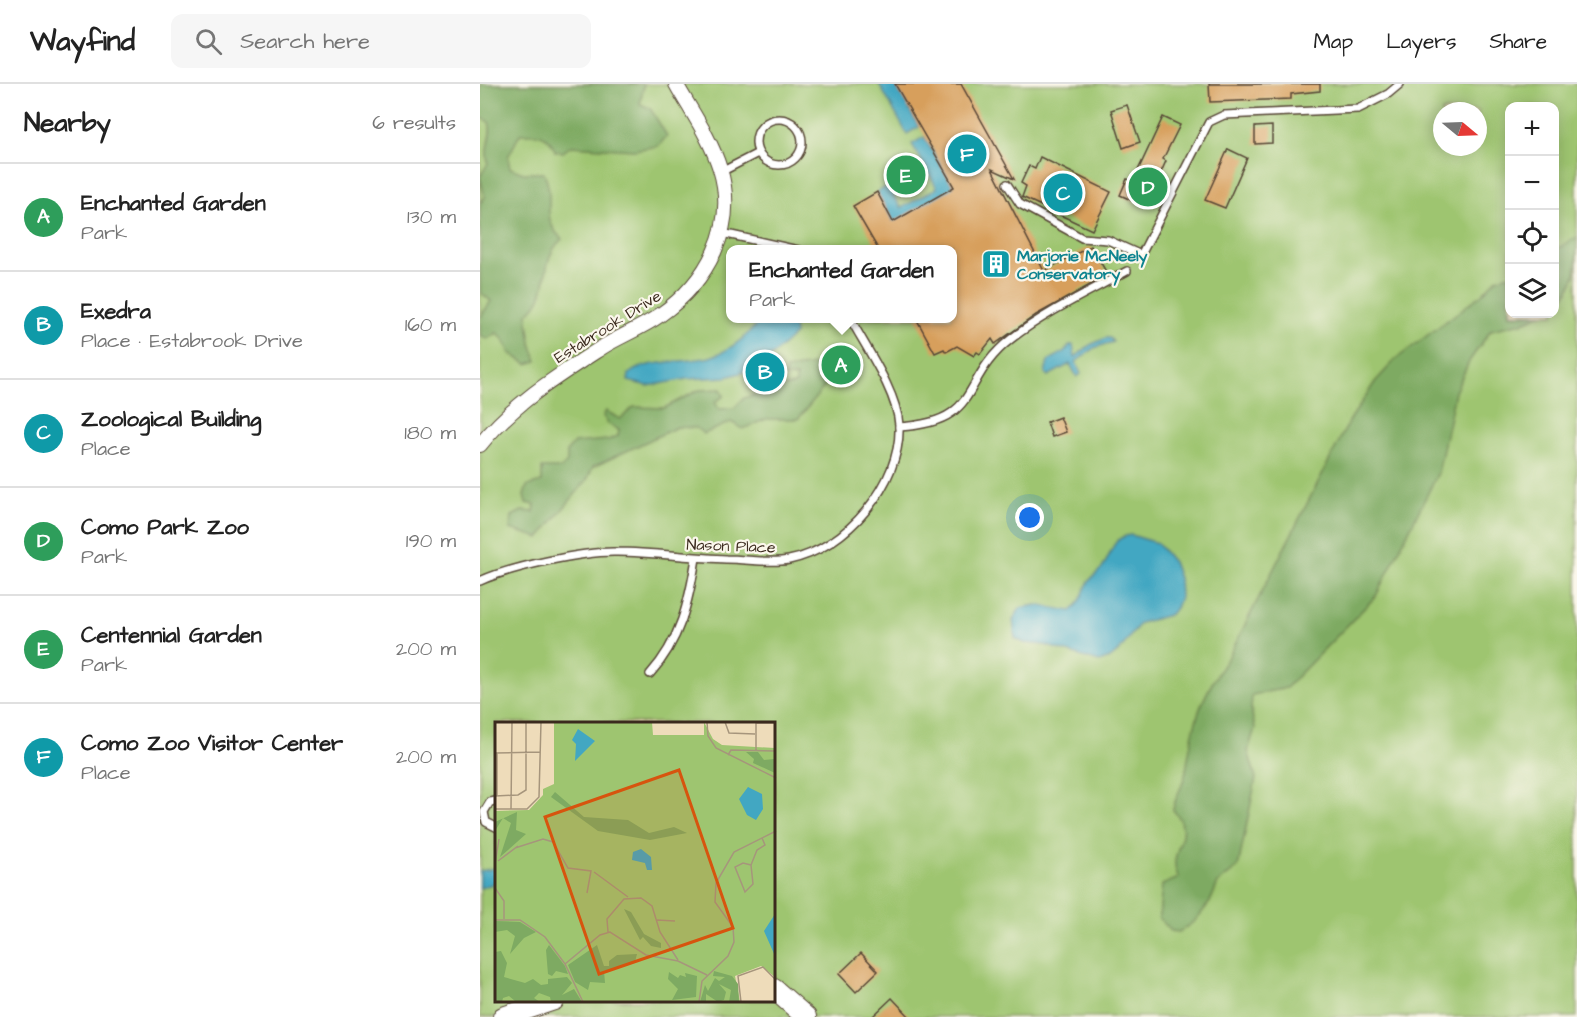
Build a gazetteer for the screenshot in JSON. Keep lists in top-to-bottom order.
{
  "streets": {
    "street": ["Estabrook Drive"],
    "lane": ["Nason Place"]
  },
  "places": {
    "building": ["Marjorie McNeely Conservatory"]
  },
  "north": "right",
  "page": {
    "header": "Wayfind",
    "search": "Search here",
    "nav": ["Map", "Layers", "Share"],
    "heading": ["Nearby", "6 results"],
    "map_buttons": ["+", "−"],
    "pins": [
      "F",
      "E",
      "D",
      "C",
      "A",
      "B"
    ],
    "list": [
      {
        "mark": "A",
        "name": "Enchanted Garden",
        "note": "Park",
        "value": "130 m"
      },
      {
        "mark": "B",
        "name": "Exedra",
        "note": "Place · Estabrook Drive",
        "value": "160 m"
      },
      {
        "mark": "C",
        "name": "Zoological Building",
        "note": "Place",
        "value": "180 m"
      },
      {
        "mark": "D",
        "name": "Como Park Zoo",
        "note": "Park",
        "value": "190 m"
      },
      {
        "mark": "E",
        "name": "Centennial Garden",
        "note": "Park",
        "value": "200 m"
      },
      {
        "mark": "F",
        "name": "Como Zoo Visitor Center",
        "note": "Place",
        "value": "200 m"
      }
    ],
    "popup": ["Enchanted Garden", "Park"]
  }
}
